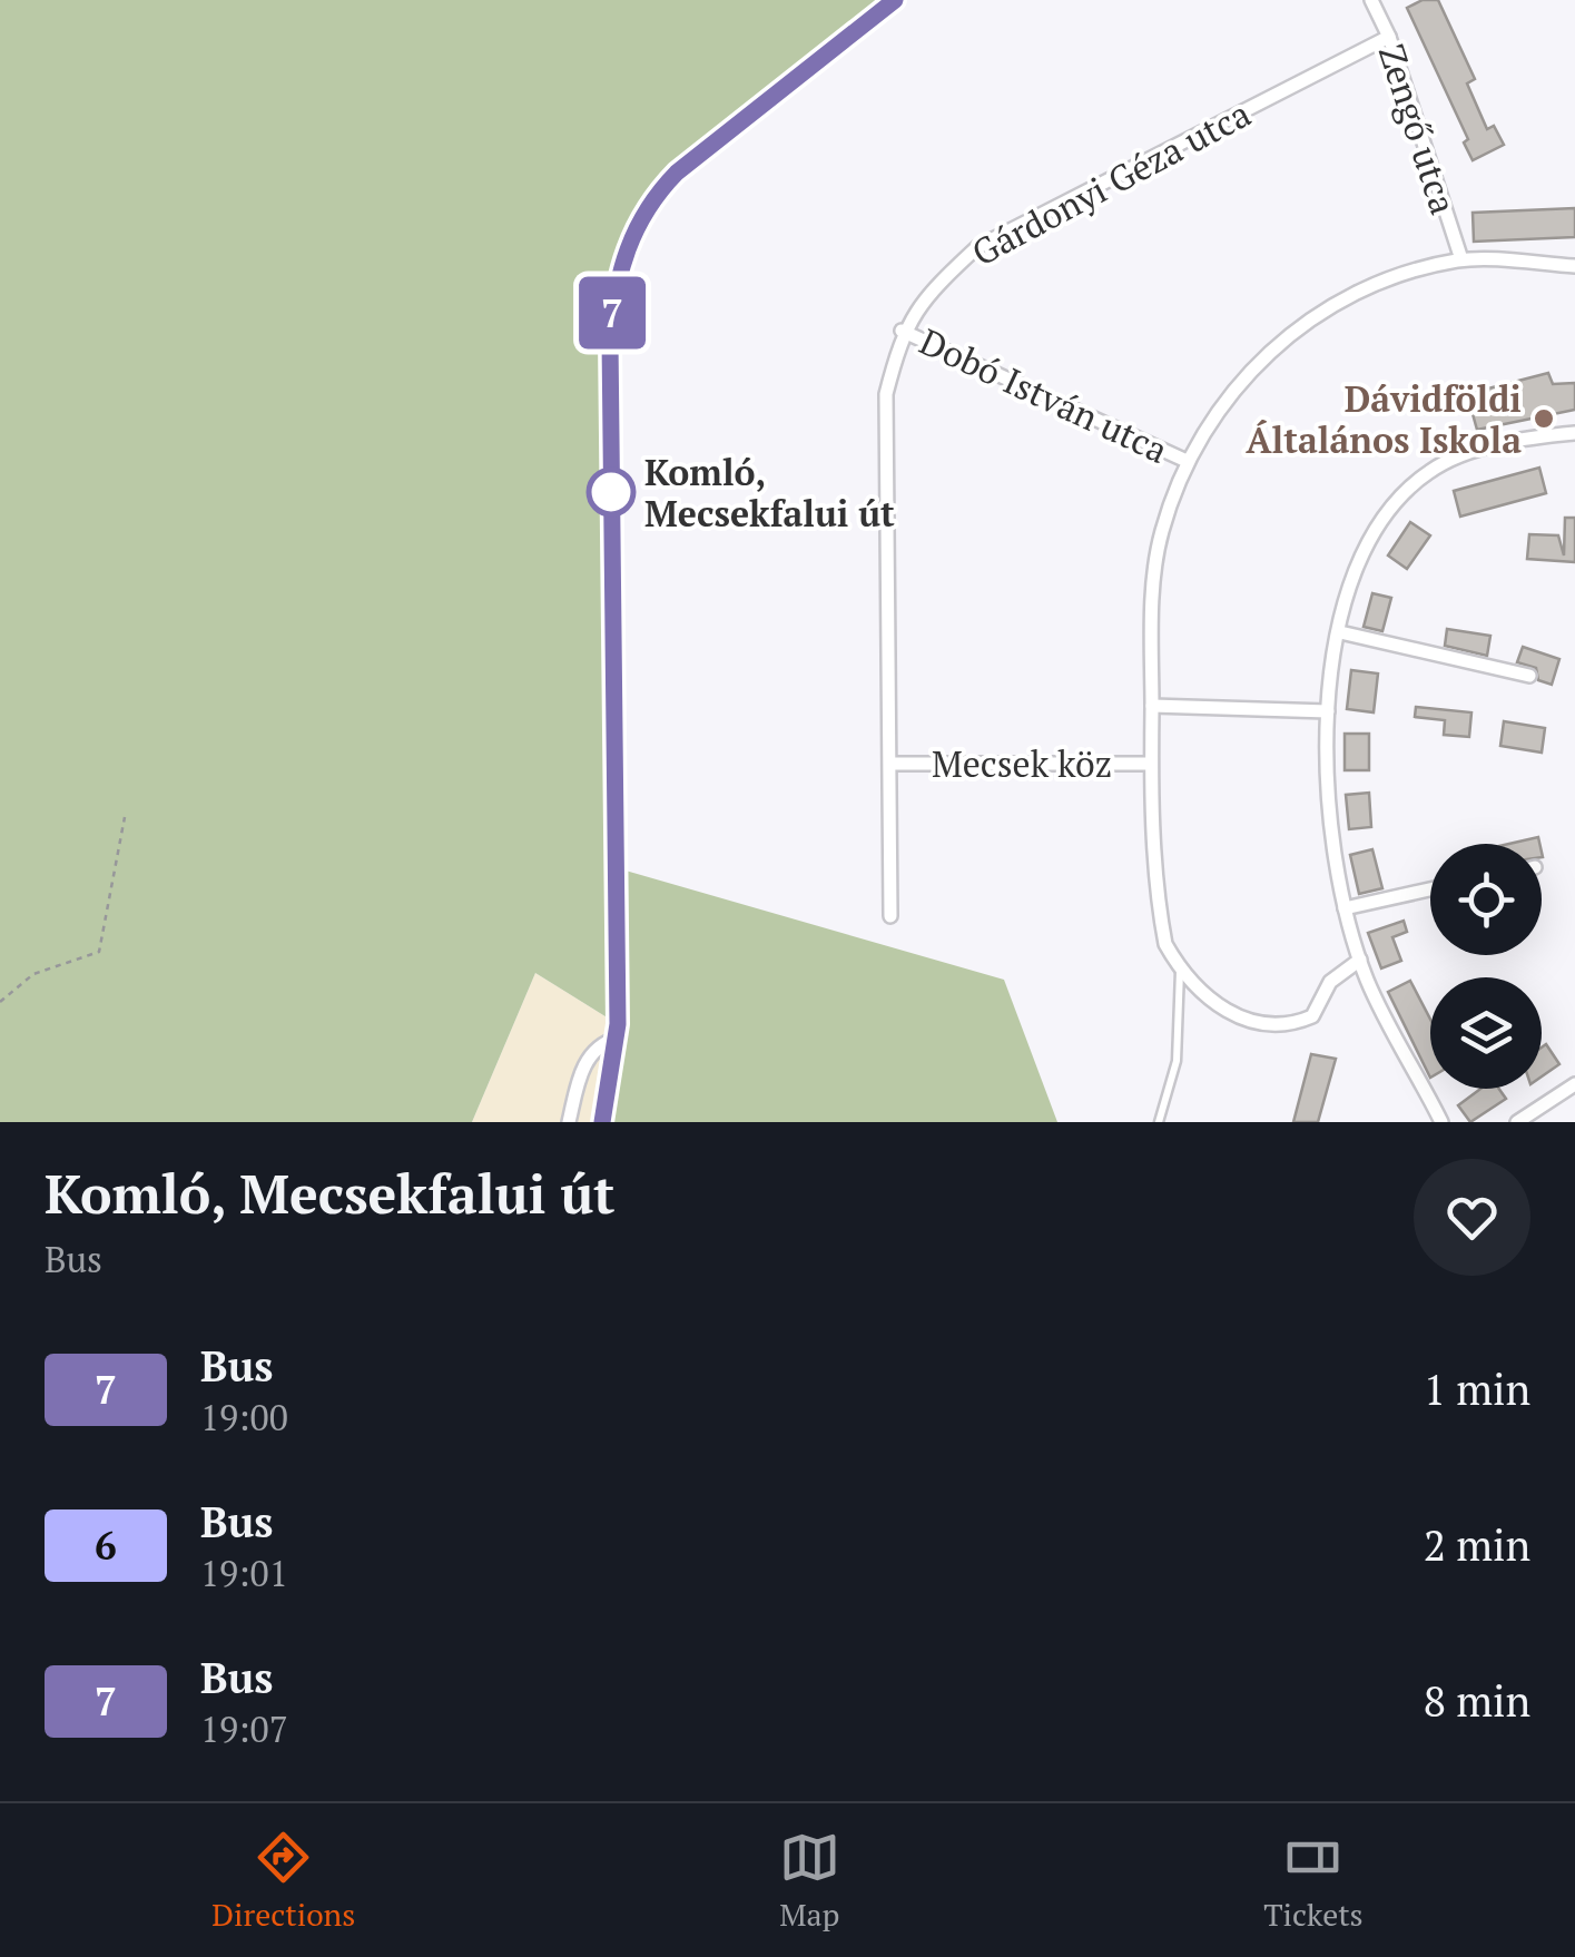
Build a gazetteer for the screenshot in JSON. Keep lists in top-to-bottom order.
{
  "streets": {
    "street": [
      "Zengő utca",
      "Gárdonyi Géza utca",
      "Dobó István utca",
      "Mecsek köz"
    ]
  },
  "crossings": [
    ["Zengő utca", "Gárdonyi Géza utca"],
    ["Gárdonyi Géza utca", "Dobó István utca"],
    ["Gárdonyi Géza utca", "Mecsek köz"]
  ],
  "places": ["Dávidföldi Általános Iskola", "Komló, Mecsekfalui út"],
  "lines": ["bus line 7"],
  "page": {
    "on_map": "7",
    "heading": ["Komló, Mecsekfalui út", "Bus"],
    "list": [
      {
        "mark": "7",
        "name": "Bus",
        "note": "19:00",
        "value": "1 min"
      },
      {
        "mark": "6",
        "name": "Bus",
        "note": "19:01",
        "value": "2 min"
      },
      {
        "mark": "7",
        "name": "Bus",
        "note": "19:07",
        "value": "8 min"
      }
    ],
    "tabs": ["Directions", "Map", "Tickets"]
  }
}
